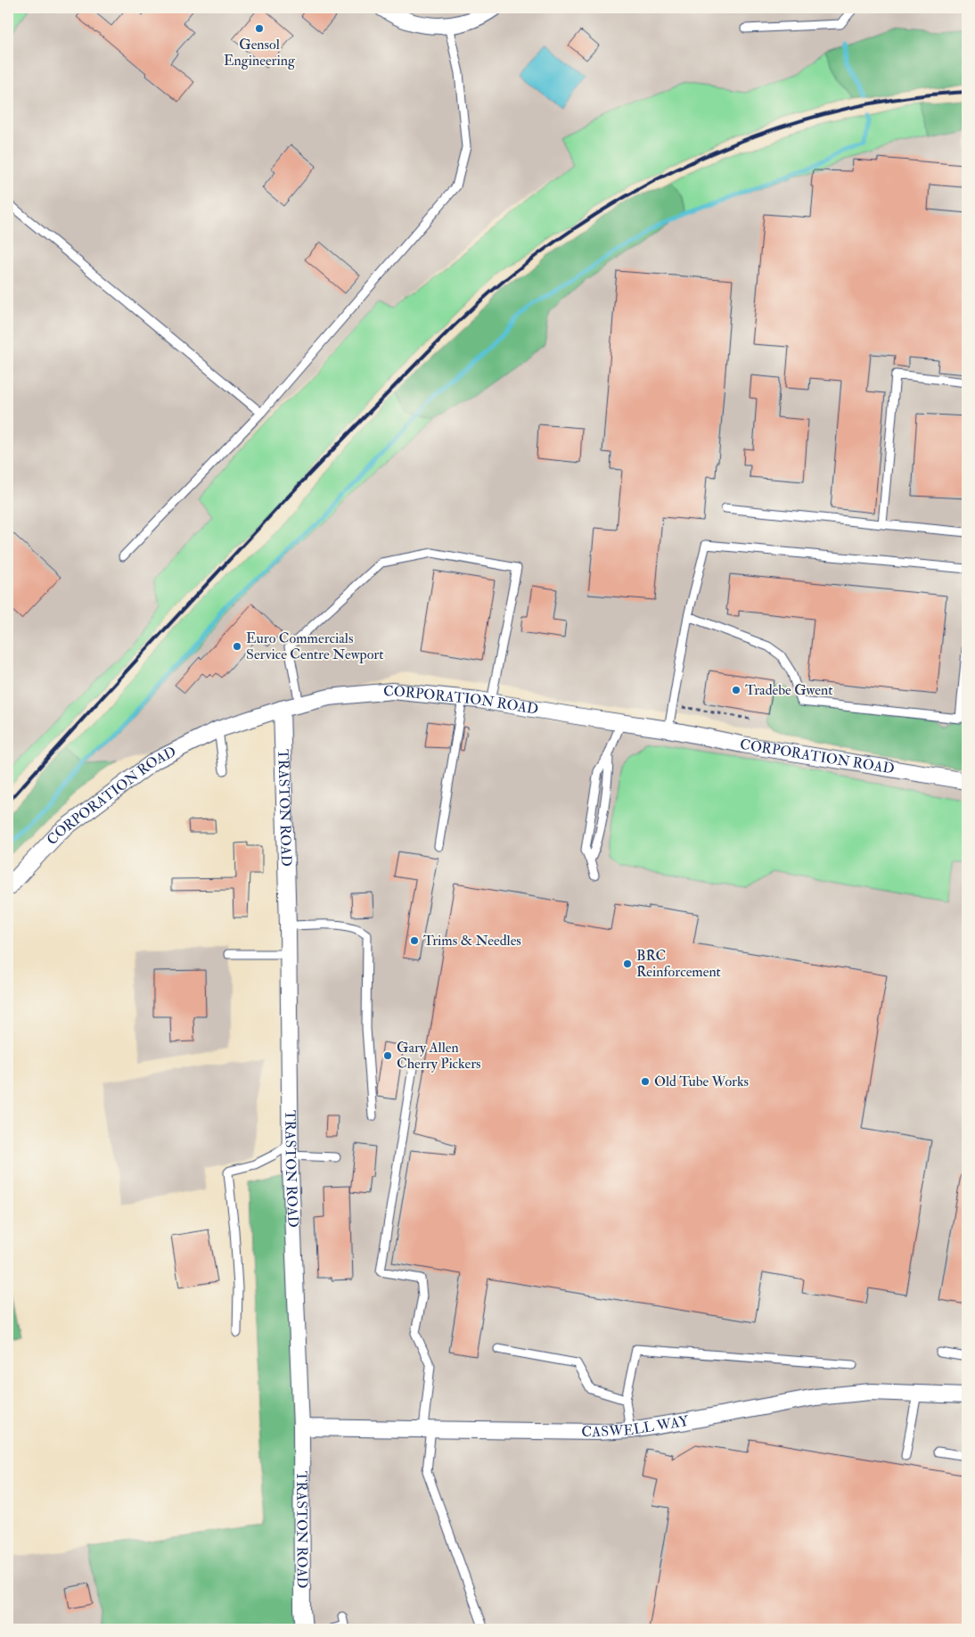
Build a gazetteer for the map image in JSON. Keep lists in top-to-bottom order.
{
  "streets": {
    "street": ["CORPORATION ROAD", "TRASTON ROAD", "CASWELL WAY"]
  },
  "crossings": [
    ["CORPORATION ROAD", "TRASTON ROAD"],
    ["TRASTON ROAD", "CASWELL WAY"]
  ],
  "places": [
    "Gensol Engineering",
    "Euro Commercials Service Centre Newport",
    "Tradebe Gwent",
    "Trims & Needles",
    "BRC Reinforcement",
    "Gary Allen Cherry Pickers",
    "Old Tube Works"
  ]
}
